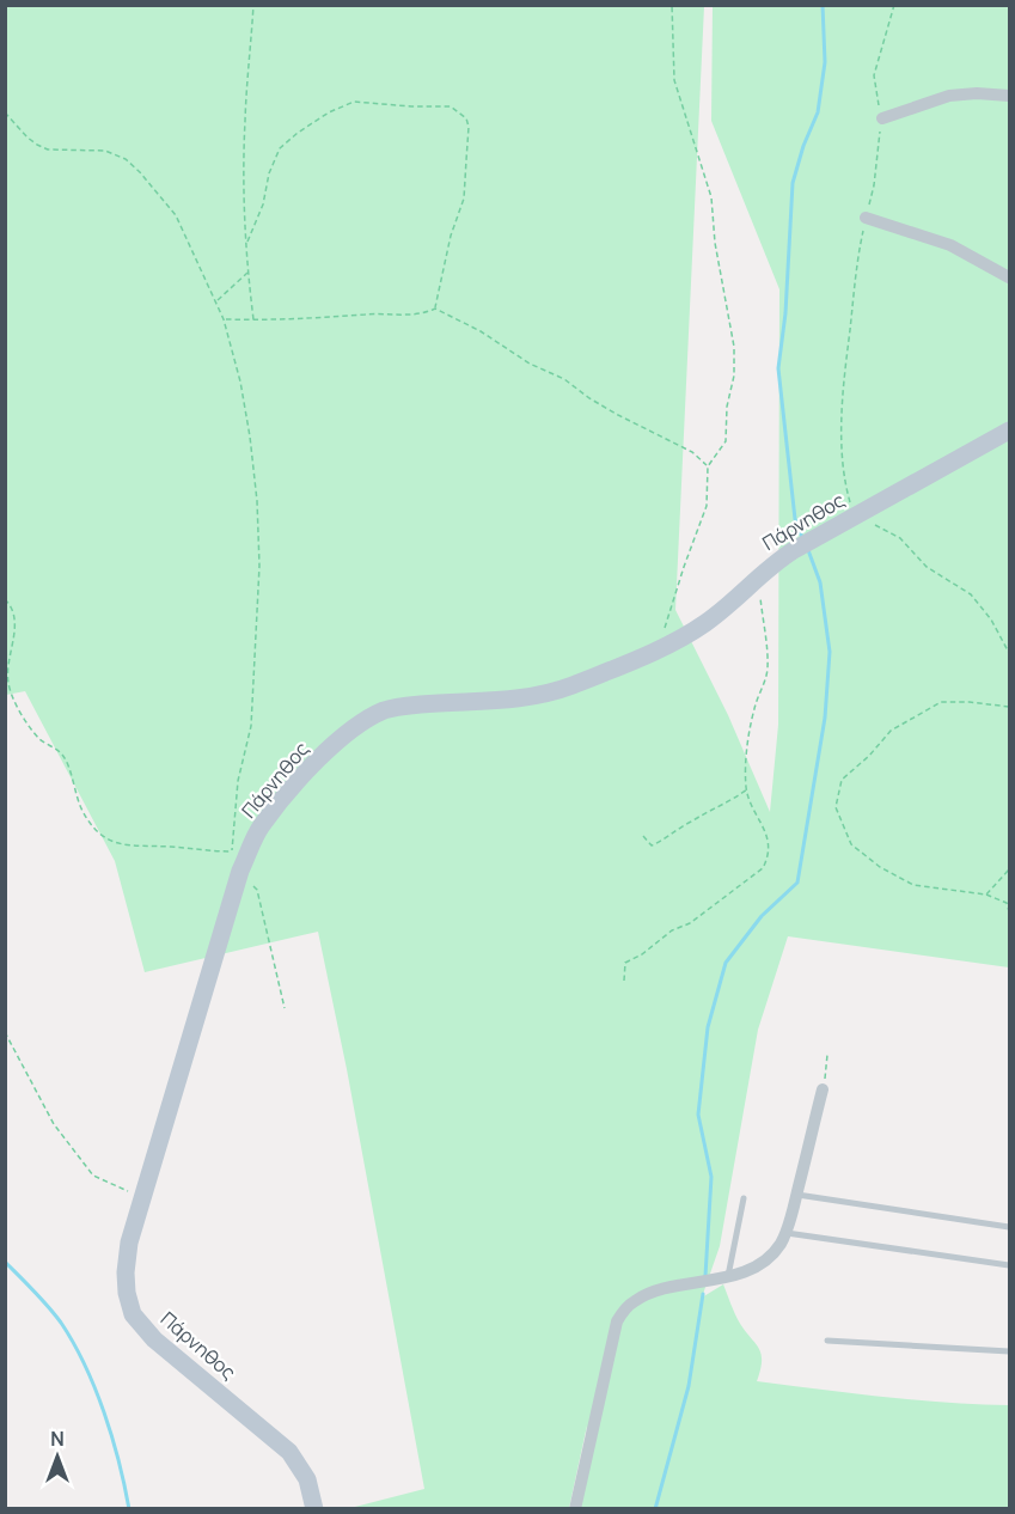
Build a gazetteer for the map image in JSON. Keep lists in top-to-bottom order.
{
  "streets": {
    "main road": ["Πάρνηθος"]
  },
  "north": "top"
}
